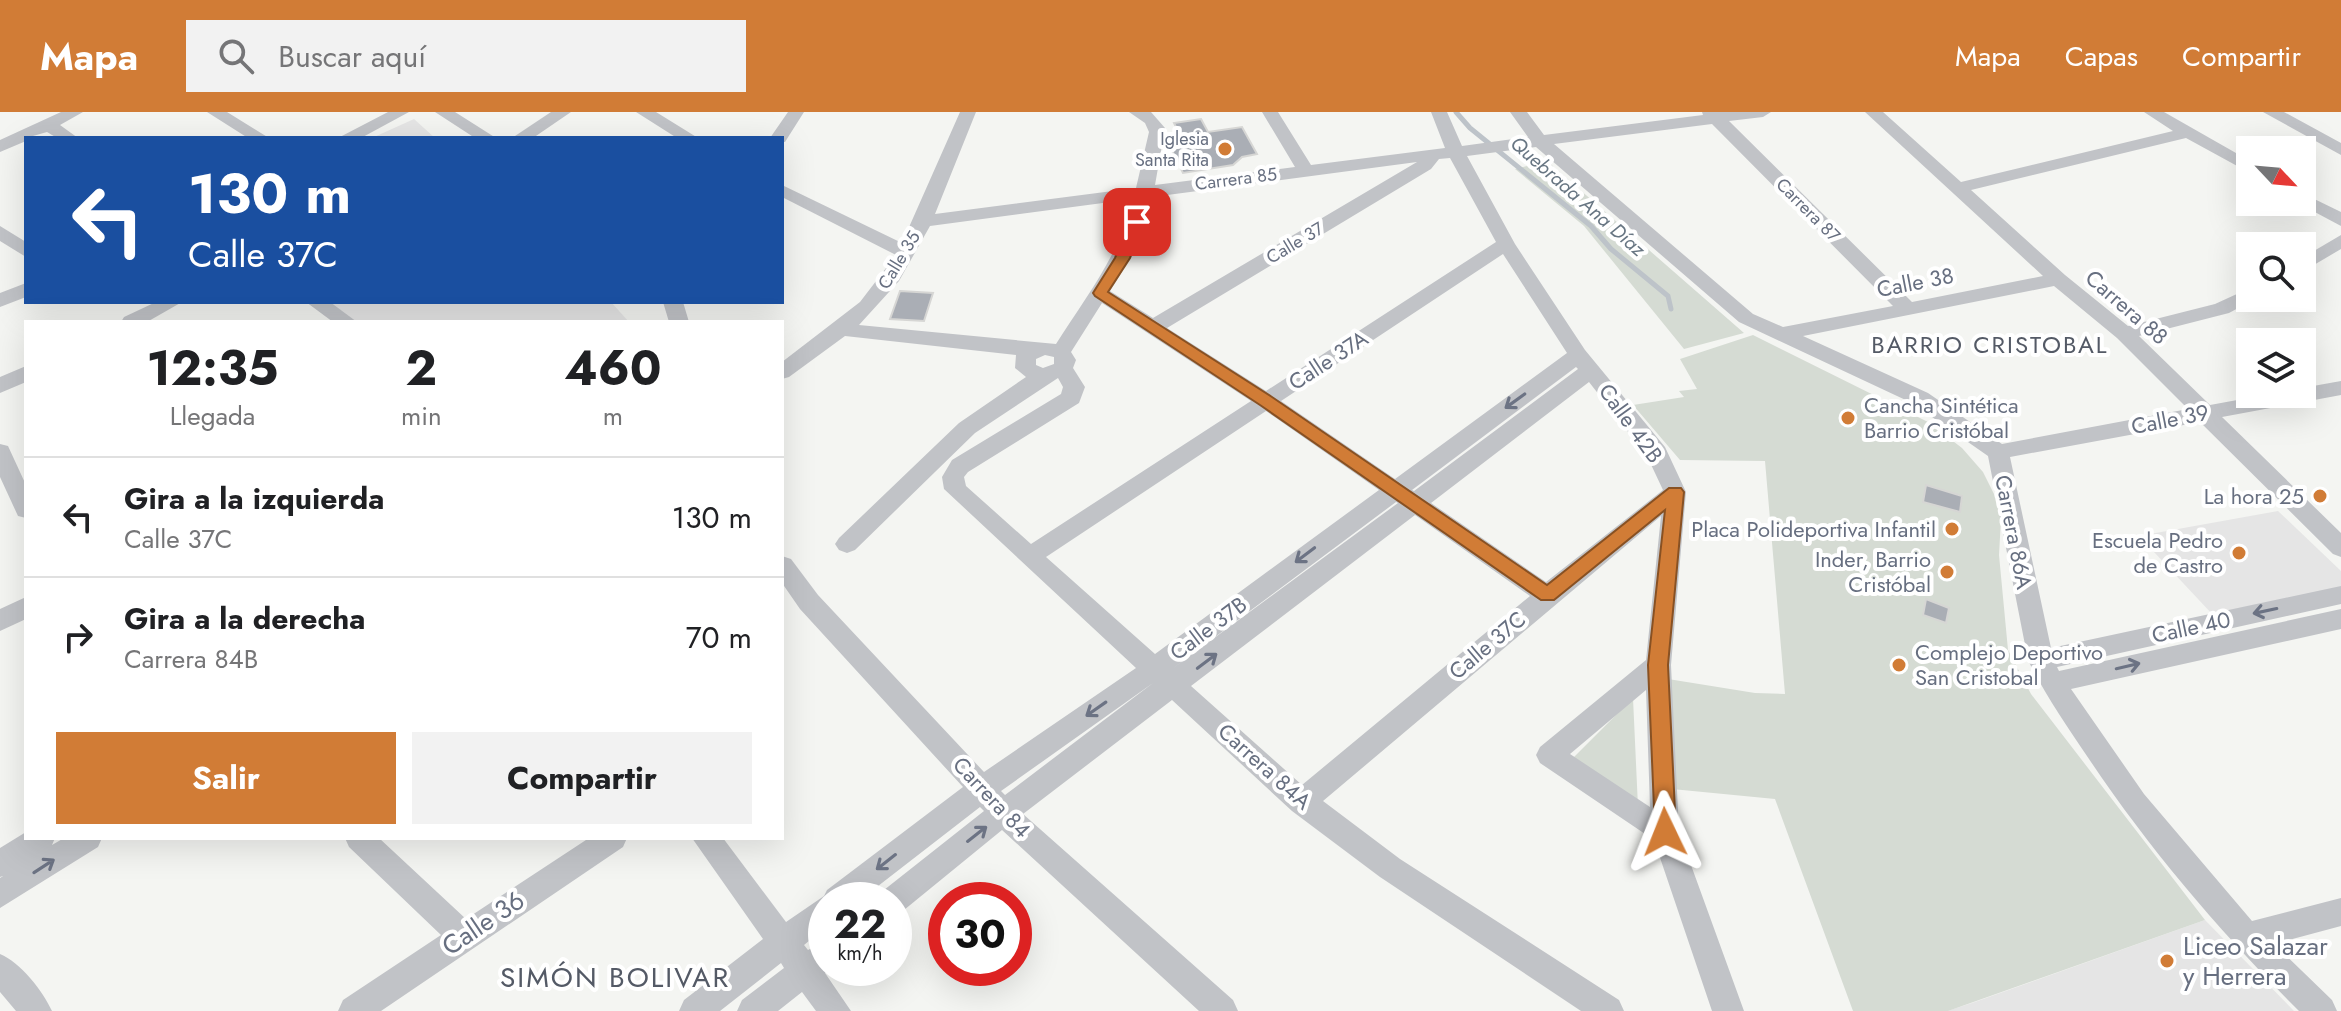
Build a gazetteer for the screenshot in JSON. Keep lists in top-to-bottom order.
{
  "streets": {
    "street": [
      "Carrera 85",
      "Carrera 87",
      "Calle 37",
      "Calle 35",
      "Calle 38",
      "Carrera 88",
      "Calle 37A",
      "Calle 39",
      "Calle 42B",
      "Carrera 86A",
      "Calle 40",
      "Calle 37B",
      "Calle 37C",
      "Carrera 84A",
      "Carrera 84",
      "Calle 36"
    ]
  },
  "crossings": [
    ["Carrera 85", "Calle 37"],
    ["Carrera 85", "Calle 35"],
    ["Carrera 85", "Calle 42B"],
    ["Carrera 87", "Calle 38"],
    ["Calle 37", "Calle 42B"],
    ["Calle 38", "Carrera 88"],
    ["Calle 38", "Carrera 86A"],
    ["Carrera 88", "Calle 39"],
    ["Calle 37A", "Calle 42B"],
    ["Calle 37A", "Carrera 84A"],
    ["Calle 39", "Carrera 86A"],
    ["Calle 42B", "Calle 37B"],
    ["Calle 42B", "Calle 37C"],
    ["Carrera 86A", "Calle 40"],
    ["Calle 37B", "Carrera 84A"],
    ["Calle 37B", "Carrera 84"],
    ["Calle 37C", "Carrera 84A"]
  ],
  "districts": ["BARRIO CRISTOBAL", "SIMÓN BOLIVAR"],
  "water": ["Quebrada Ana Díaz"],
  "places": [
    "Iglesia Santa Rita",
    "Cancha Sintética Barrio Cristóbal",
    "La hora 25",
    "Placa Polideportiva Infantil",
    "Escuela Pedro de Castro",
    "Inder, Barrio Cristóbal",
    "Complejo Deportivo San Cristobal",
    "Liceo Salazar y Herrera"
  ],
  "north": "bottom right",
  "page": {
    "header": "Mapa",
    "search": "Buscar aquí",
    "nav": ["Mapa", "Capas", "Compartir"],
    "turn": ["130 m", "Calle 37C"],
    "eta": [
      "12:35",
      "Llegada",
      "2",
      "min",
      "460",
      "m"
    ],
    "list": [
      {
        "name": "Gira a la izquierda",
        "note": "Calle 37C",
        "value": "130 m"
      },
      {
        "name": "Gira a la derecha",
        "note": "Carrera 84B",
        "value": "70 m"
      }
    ],
    "buttons": ["Salir", "Compartir"],
    "speed": "22 km/h",
    "limit": "30"
  }
}
